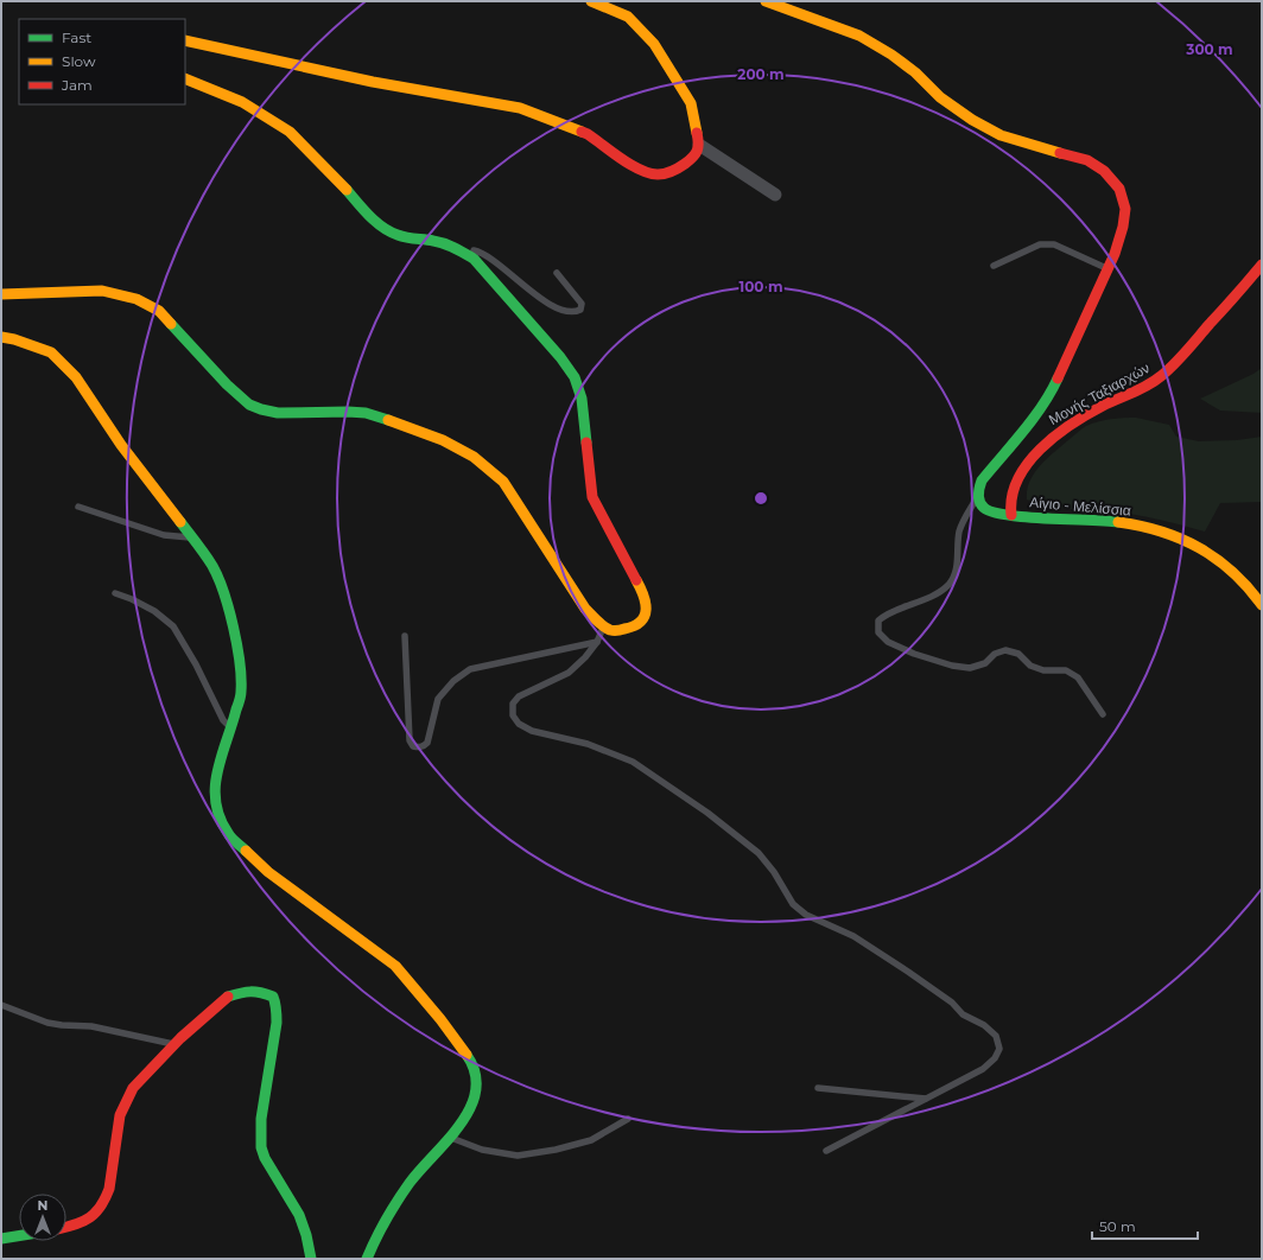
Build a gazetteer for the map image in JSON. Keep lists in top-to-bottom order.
{
  "streets": {
    "main road": ["Μονής Ταξιαρχών", "Αίγιο - Μελίσσια"]
  },
  "crossings": [
    ["Μονής Ταξιαρχών", "Αίγιο - Μελίσσια"]
  ],
  "legend": ["Fast", "Slow", "Jam"],
  "scale_bar": "50 m",
  "north": "top",
  "rings": ["300 m", "200 m", "100 m"]
}
